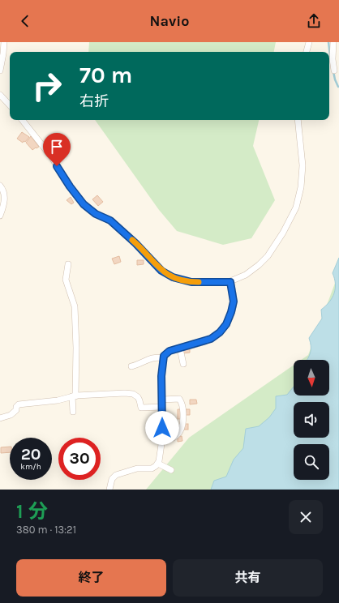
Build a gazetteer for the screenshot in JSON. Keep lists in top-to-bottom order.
{
  "north": "bottom",
  "page": {
    "header": "Navio",
    "turn": ["70 m", "右折"],
    "speed": "20 km/h",
    "limit": "30",
    "heading": ["1 分", "380 m · 13:21"],
    "buttons": ["終了", "共有"]
  }
}
